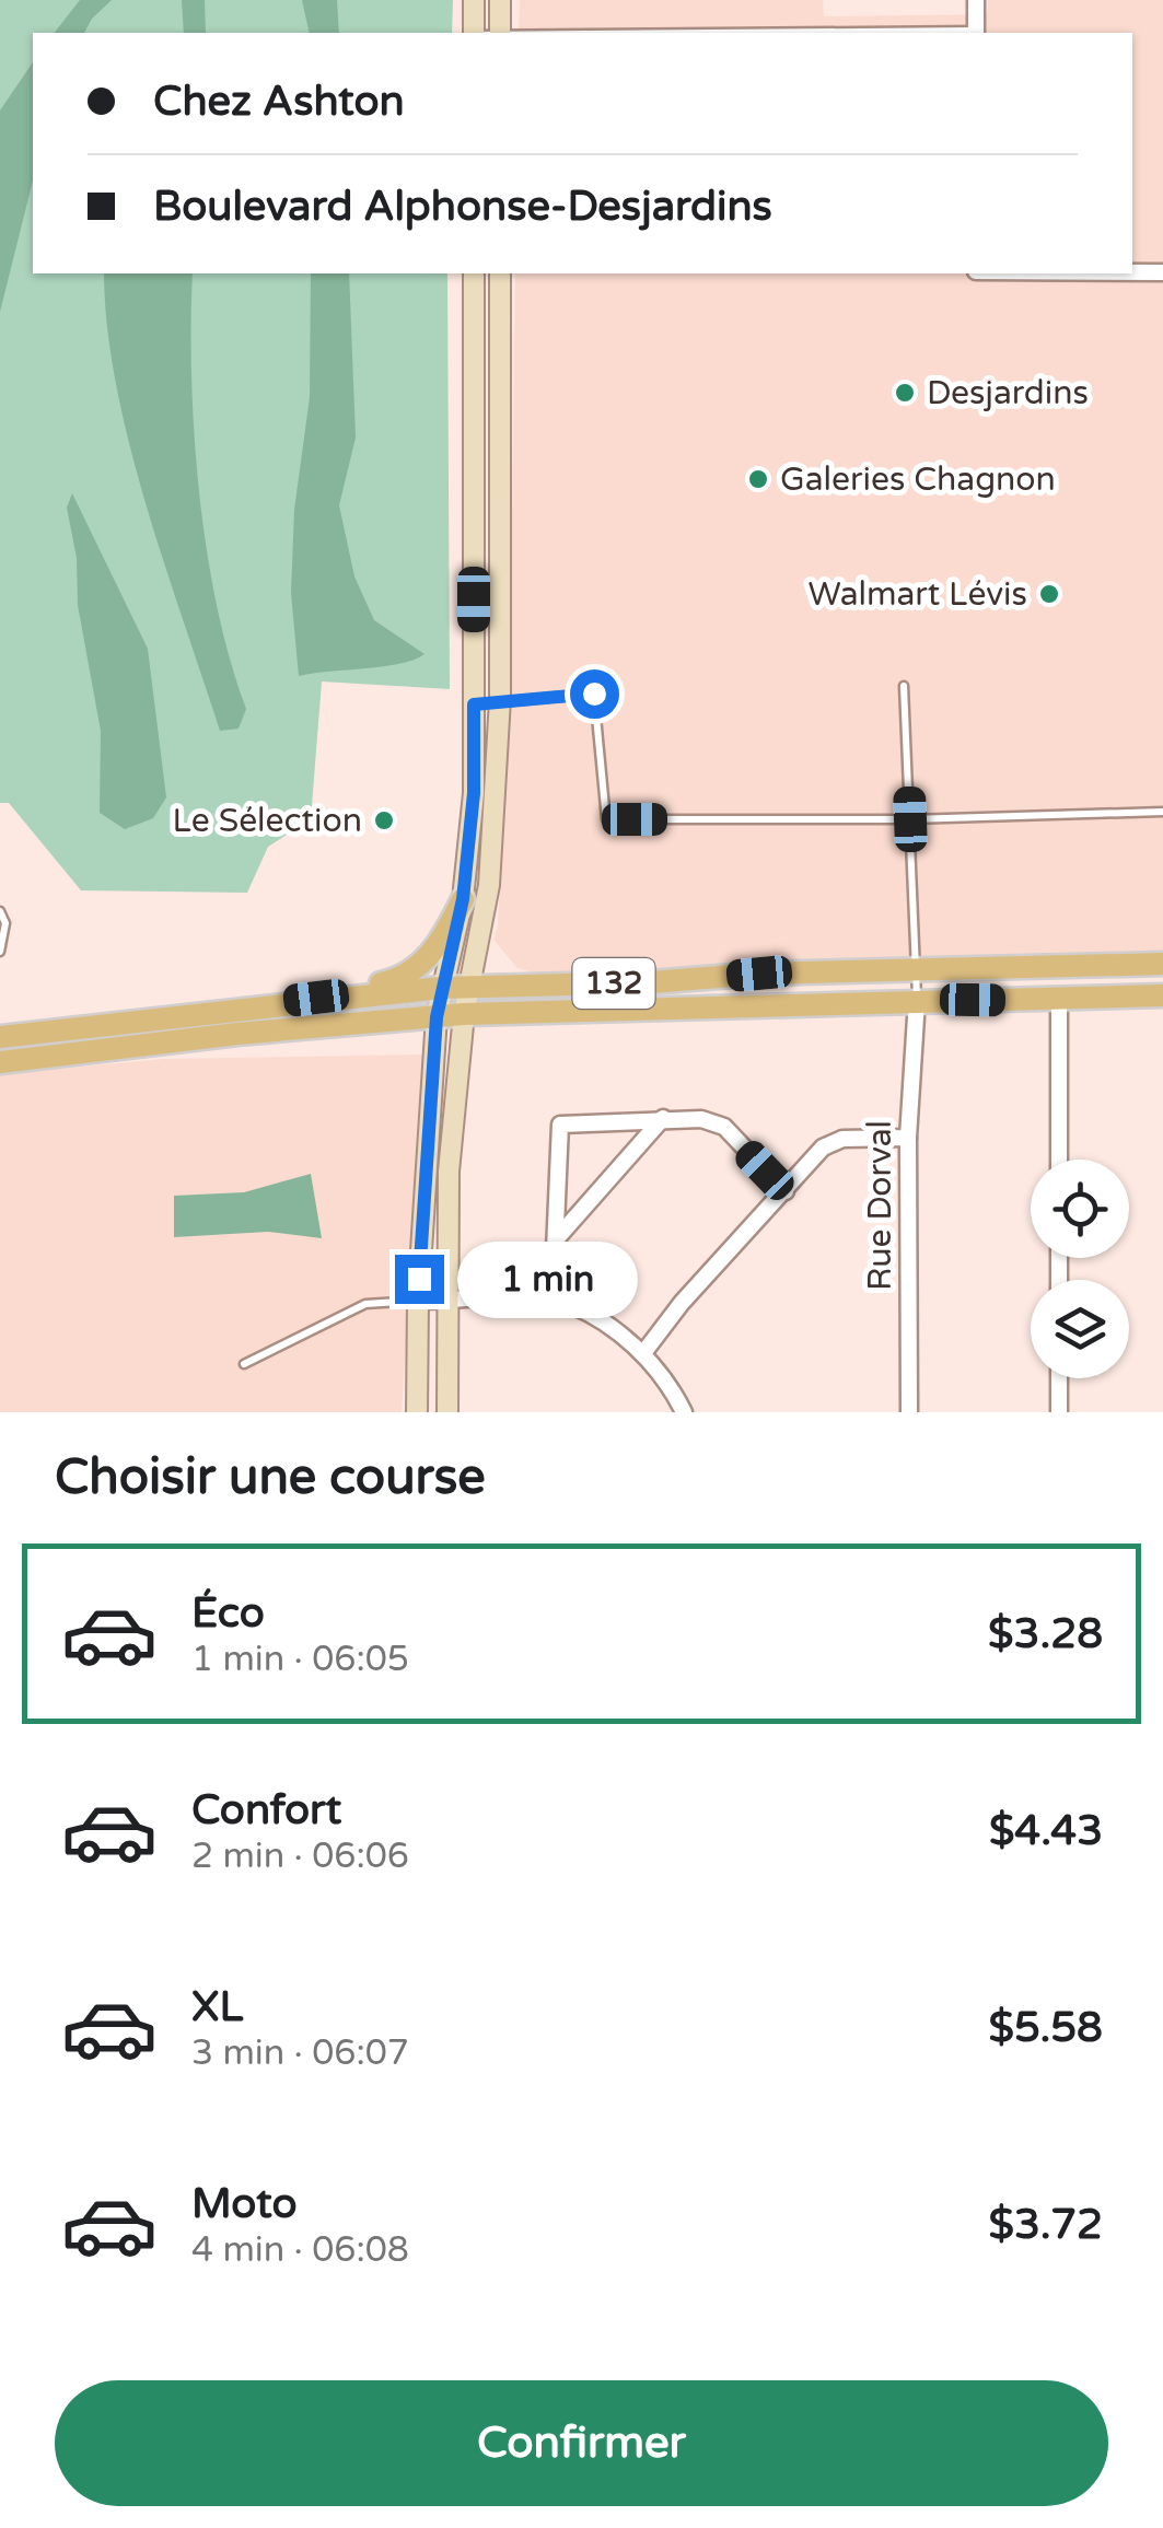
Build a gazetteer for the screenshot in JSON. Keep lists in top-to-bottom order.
{
  "streets": {
    "main road": ["132"],
    "street": ["Rue Dorval"]
  },
  "crossings": [
    ["132", "Rue Dorval"]
  ],
  "places": [
    "Desjardins",
    "Galeries Chagnon",
    "Walmart Lévis",
    "Le Sélection"
  ],
  "page": {
    "banner": ["Chez Ashton", "Boulevard Alphonse-Desjardins"],
    "bubble": "1 min",
    "heading": "Choisir une course",
    "list": [
      {
        "name": "Éco",
        "note": "1 min · 06:05",
        "value": "$3.28"
      },
      {
        "name": "Confort",
        "note": "2 min · 06:06",
        "value": "$4.43"
      },
      {
        "name": "XL",
        "note": "3 min · 06:07",
        "value": "$5.58"
      },
      {
        "name": "Moto",
        "note": "4 min · 06:08",
        "value": "$3.72"
      }
    ],
    "buttons": "Confirmer"
  }
}
